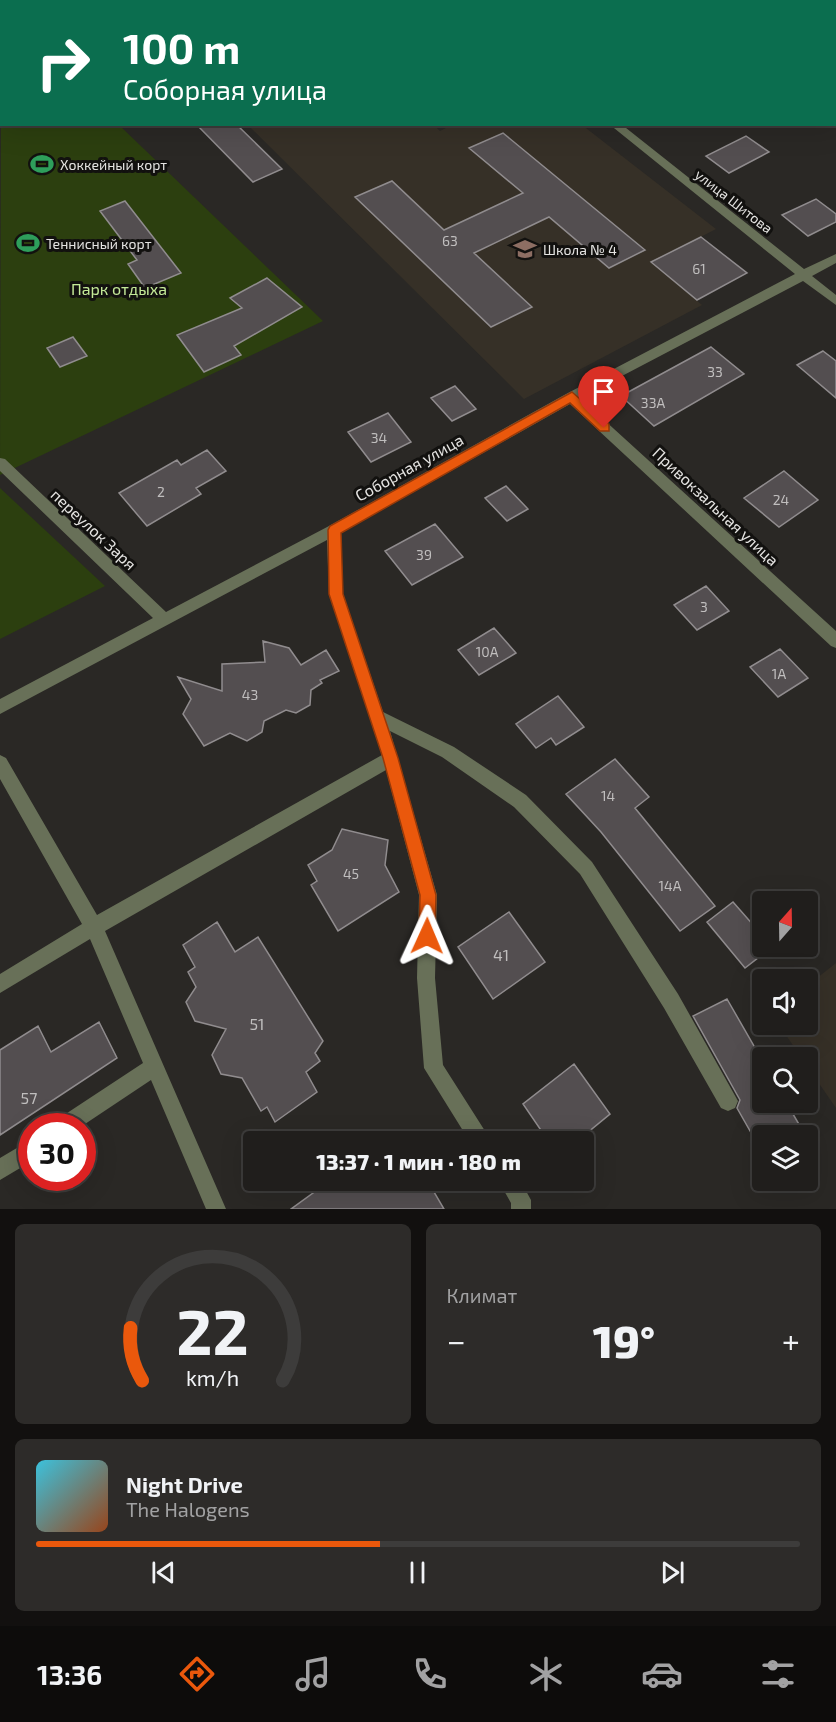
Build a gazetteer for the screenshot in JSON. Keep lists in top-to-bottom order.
{
  "streets": {
    "street": [
      "улица Шитова",
      "Соборная улица",
      "Привокзальная улица",
      "переулок Заря"
    ]
  },
  "crossings": [
    ["улица Шитова", "Соборная улица"],
    ["Соборная улица", "Привокзальная улица"],
    ["Соборная улица", "переулок Заря"]
  ],
  "parks": ["Парк отдыха"],
  "places": {
    "sports": ["Хоккейный корт", "Теннисный корт"],
    "school or university": ["Школа № 4"]
  },
  "house_numbers": [
    "63",
    "61",
    "33",
    "33А",
    "34",
    "2",
    "24",
    "39",
    "3",
    "10А",
    "1А",
    "43",
    "14",
    "45",
    "14А",
    "41",
    "51",
    "57"
  ],
  "north": "top",
  "page": {
    "turn": ["100 m", "Соборная улица"],
    "limit": "30",
    "trip": "13:37 · 1 мин · 180 m",
    "tile": "Климат",
    "heat": ["−", "19°", "+"],
    "song": ["Night Drive", "The Halogens"],
    "tabs": "13:36",
    "gauge": ["22", "km/h"]
  }
}
